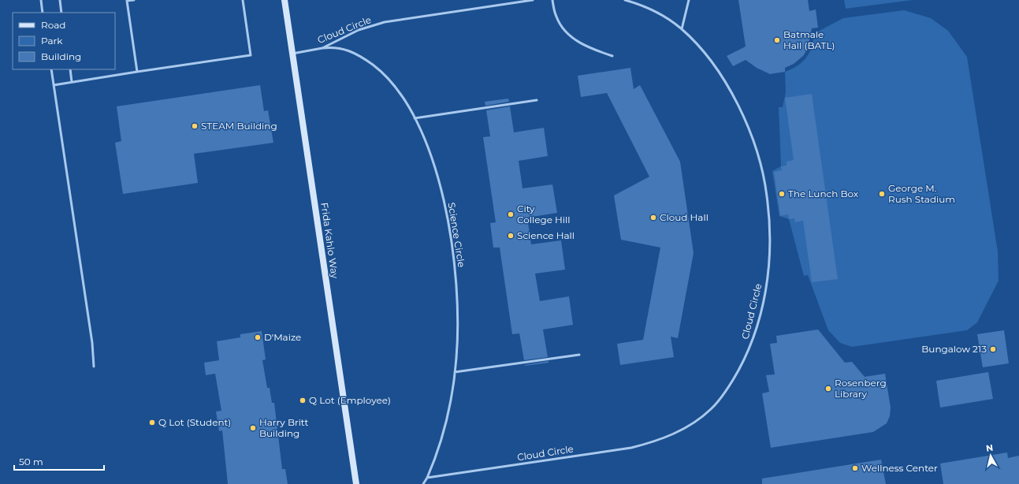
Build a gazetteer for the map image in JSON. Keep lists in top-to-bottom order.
{
  "streets": {
    "street": ["Frida Kahlo Way"],
    "lane": ["Cloud Circle", "Science Circle"]
  },
  "crossings": [
    ["Cloud Circle", "Science Circle"],
    ["Cloud Circle", "Frida Kahlo Way"]
  ],
  "places": [
    "Batmale Hall (BATL)",
    "STEAM Building",
    "The Lunch Box",
    "George M. Rush Stadium",
    "City College Hill",
    "Cloud Hall",
    "Science Hall",
    "D'Maize",
    "Bungalow 213",
    "Rosenberg Library",
    "Q Lot (Employee)",
    "Q Lot (Student)",
    "Harry Britt Building",
    "Wellness Center"
  ],
  "legend": ["Road", "Park", "Building"],
  "scale_bar": "50 m",
  "north": "top"
}
